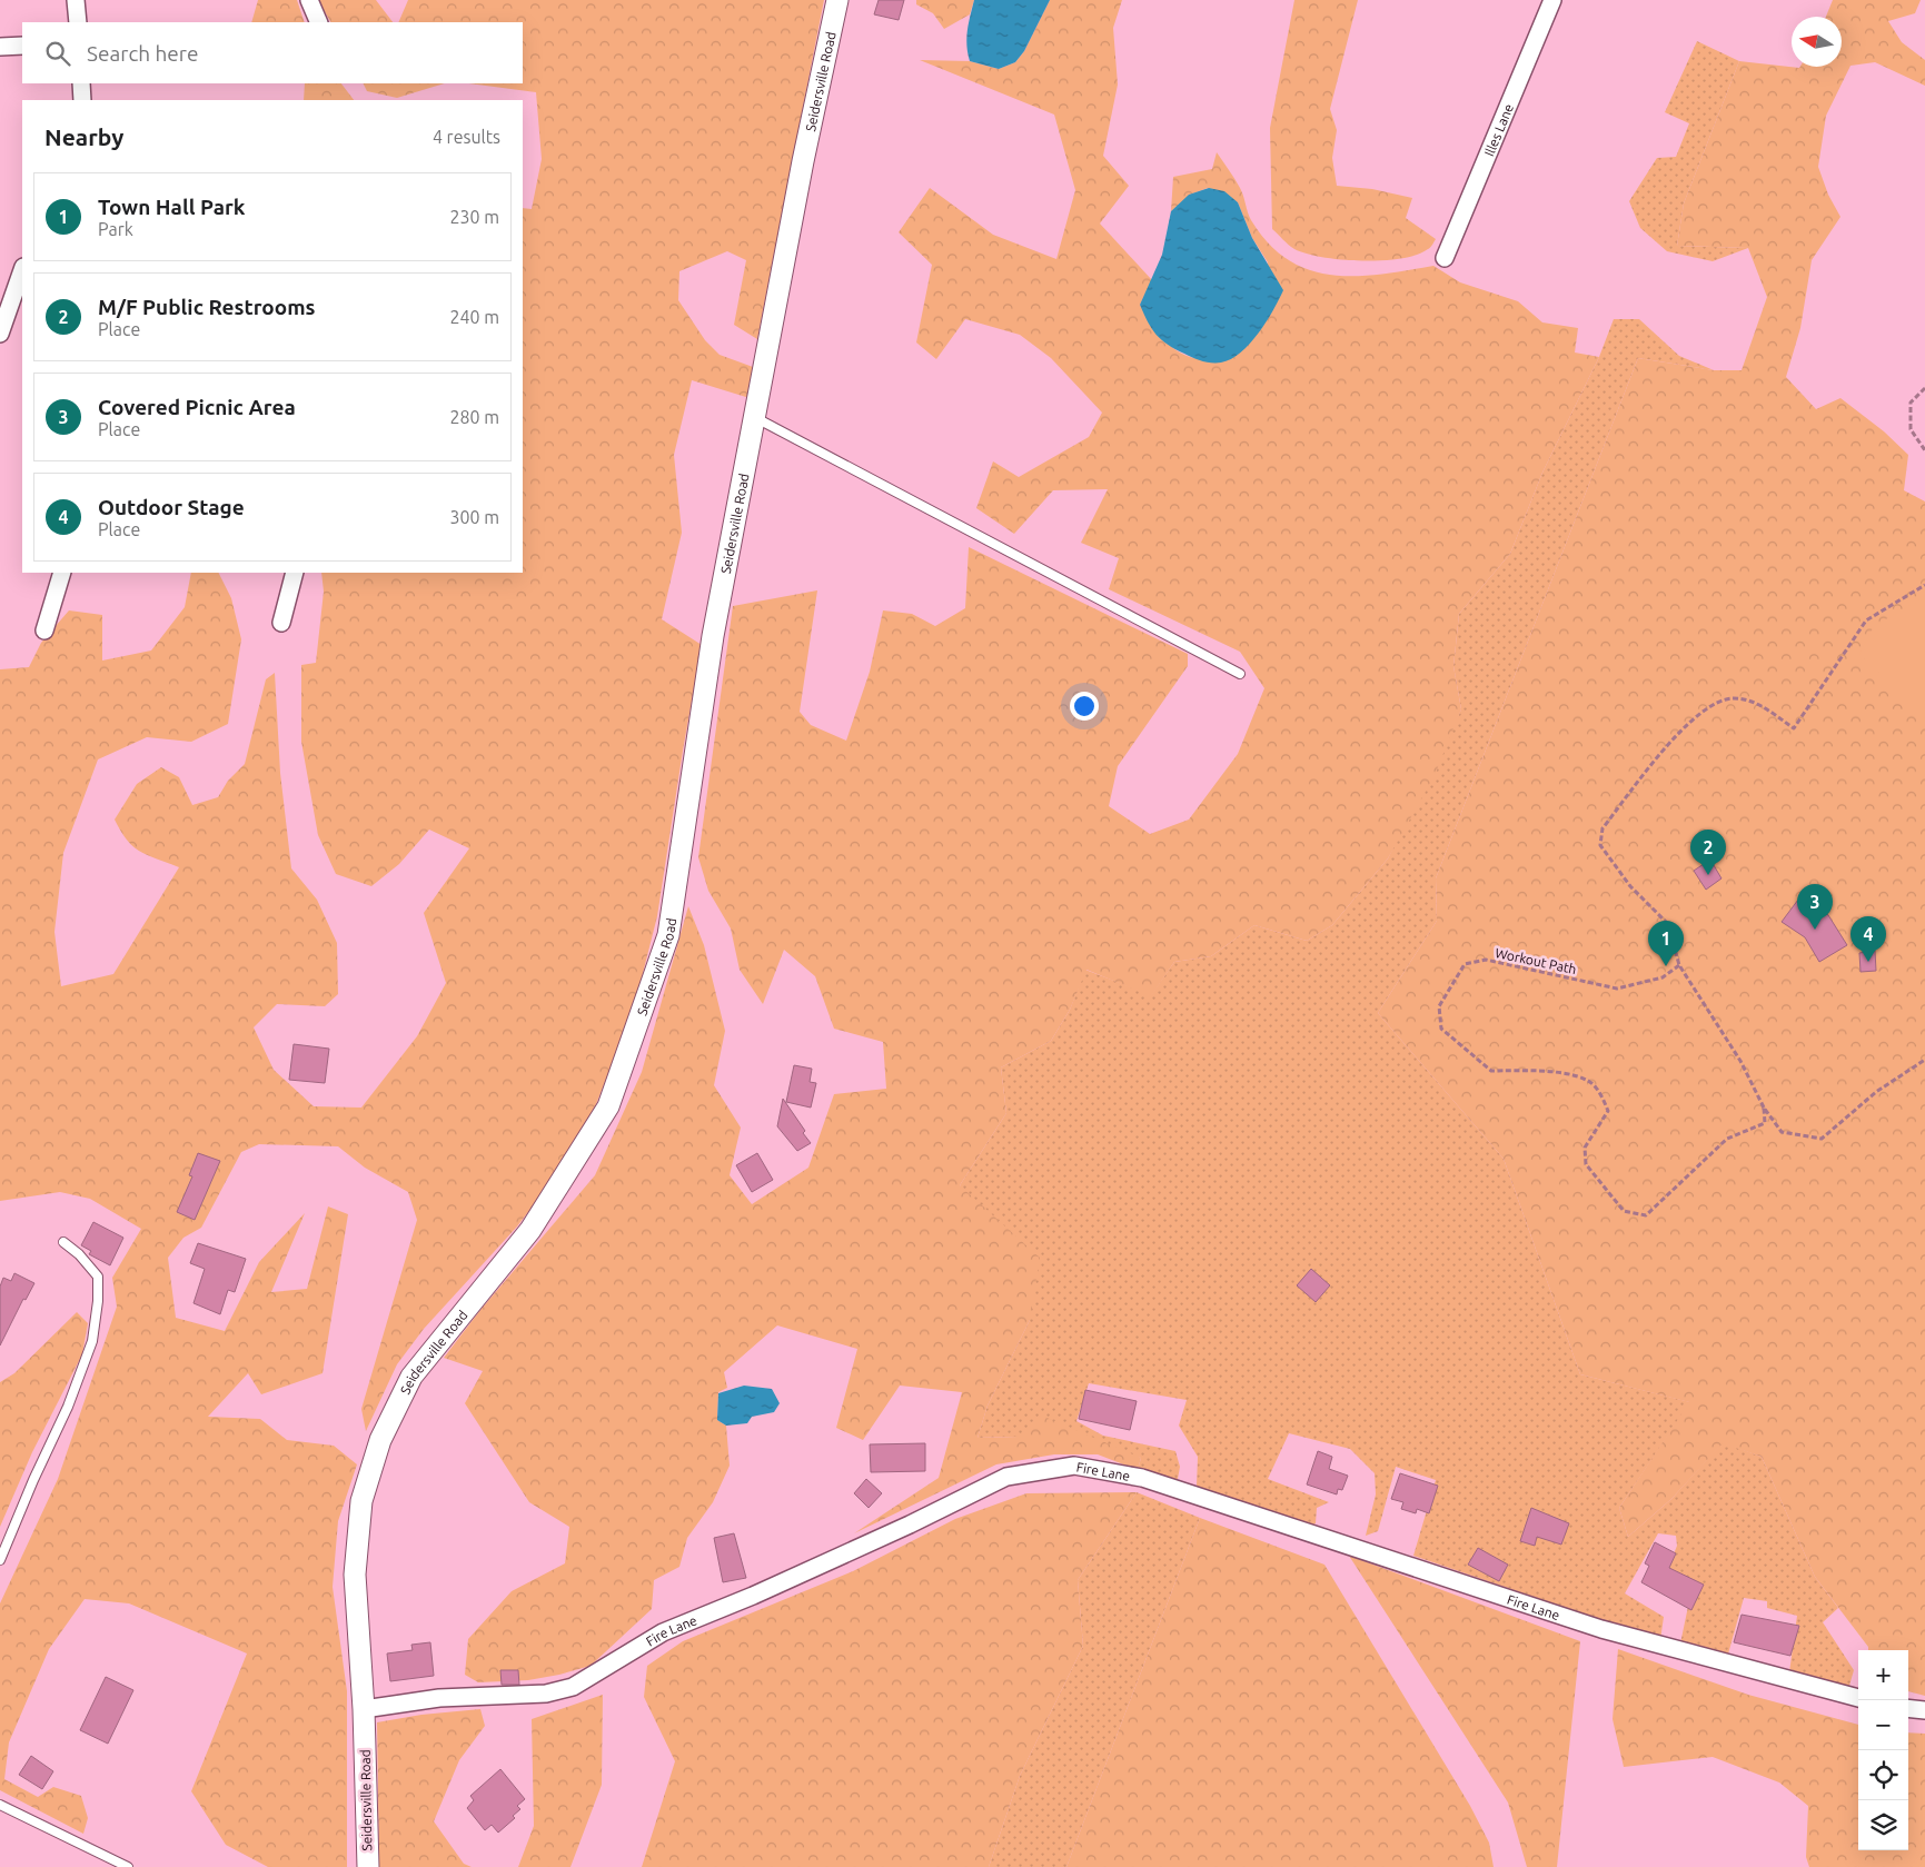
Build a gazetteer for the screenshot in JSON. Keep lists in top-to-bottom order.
{
  "streets": {
    "street": ["Seidersville Road", "Illes Lane", "Fire Lane"],
    "path": ["Workout Path"]
  },
  "crossings": [
    ["Seidersville Road", "Fire Lane"]
  ],
  "north": "left",
  "page": {
    "search": "Search here",
    "heading": ["Nearby", "4 results"],
    "list": [
      {
        "mark": "1",
        "name": "Town Hall Park",
        "note": "Park",
        "value": "230 m"
      },
      {
        "mark": "2",
        "name": "M/F Public Restrooms",
        "note": "Place",
        "value": "240 m"
      },
      {
        "mark": "3",
        "name": "Covered Picnic Area",
        "note": "Place",
        "value": "280 m"
      },
      {
        "mark": "4",
        "name": "Outdoor Stage",
        "note": "Place",
        "value": "300 m"
      }
    ],
    "pins": [
      "2",
      "3",
      "4",
      "1"
    ],
    "map_buttons": ["+", "−"]
  }
}
